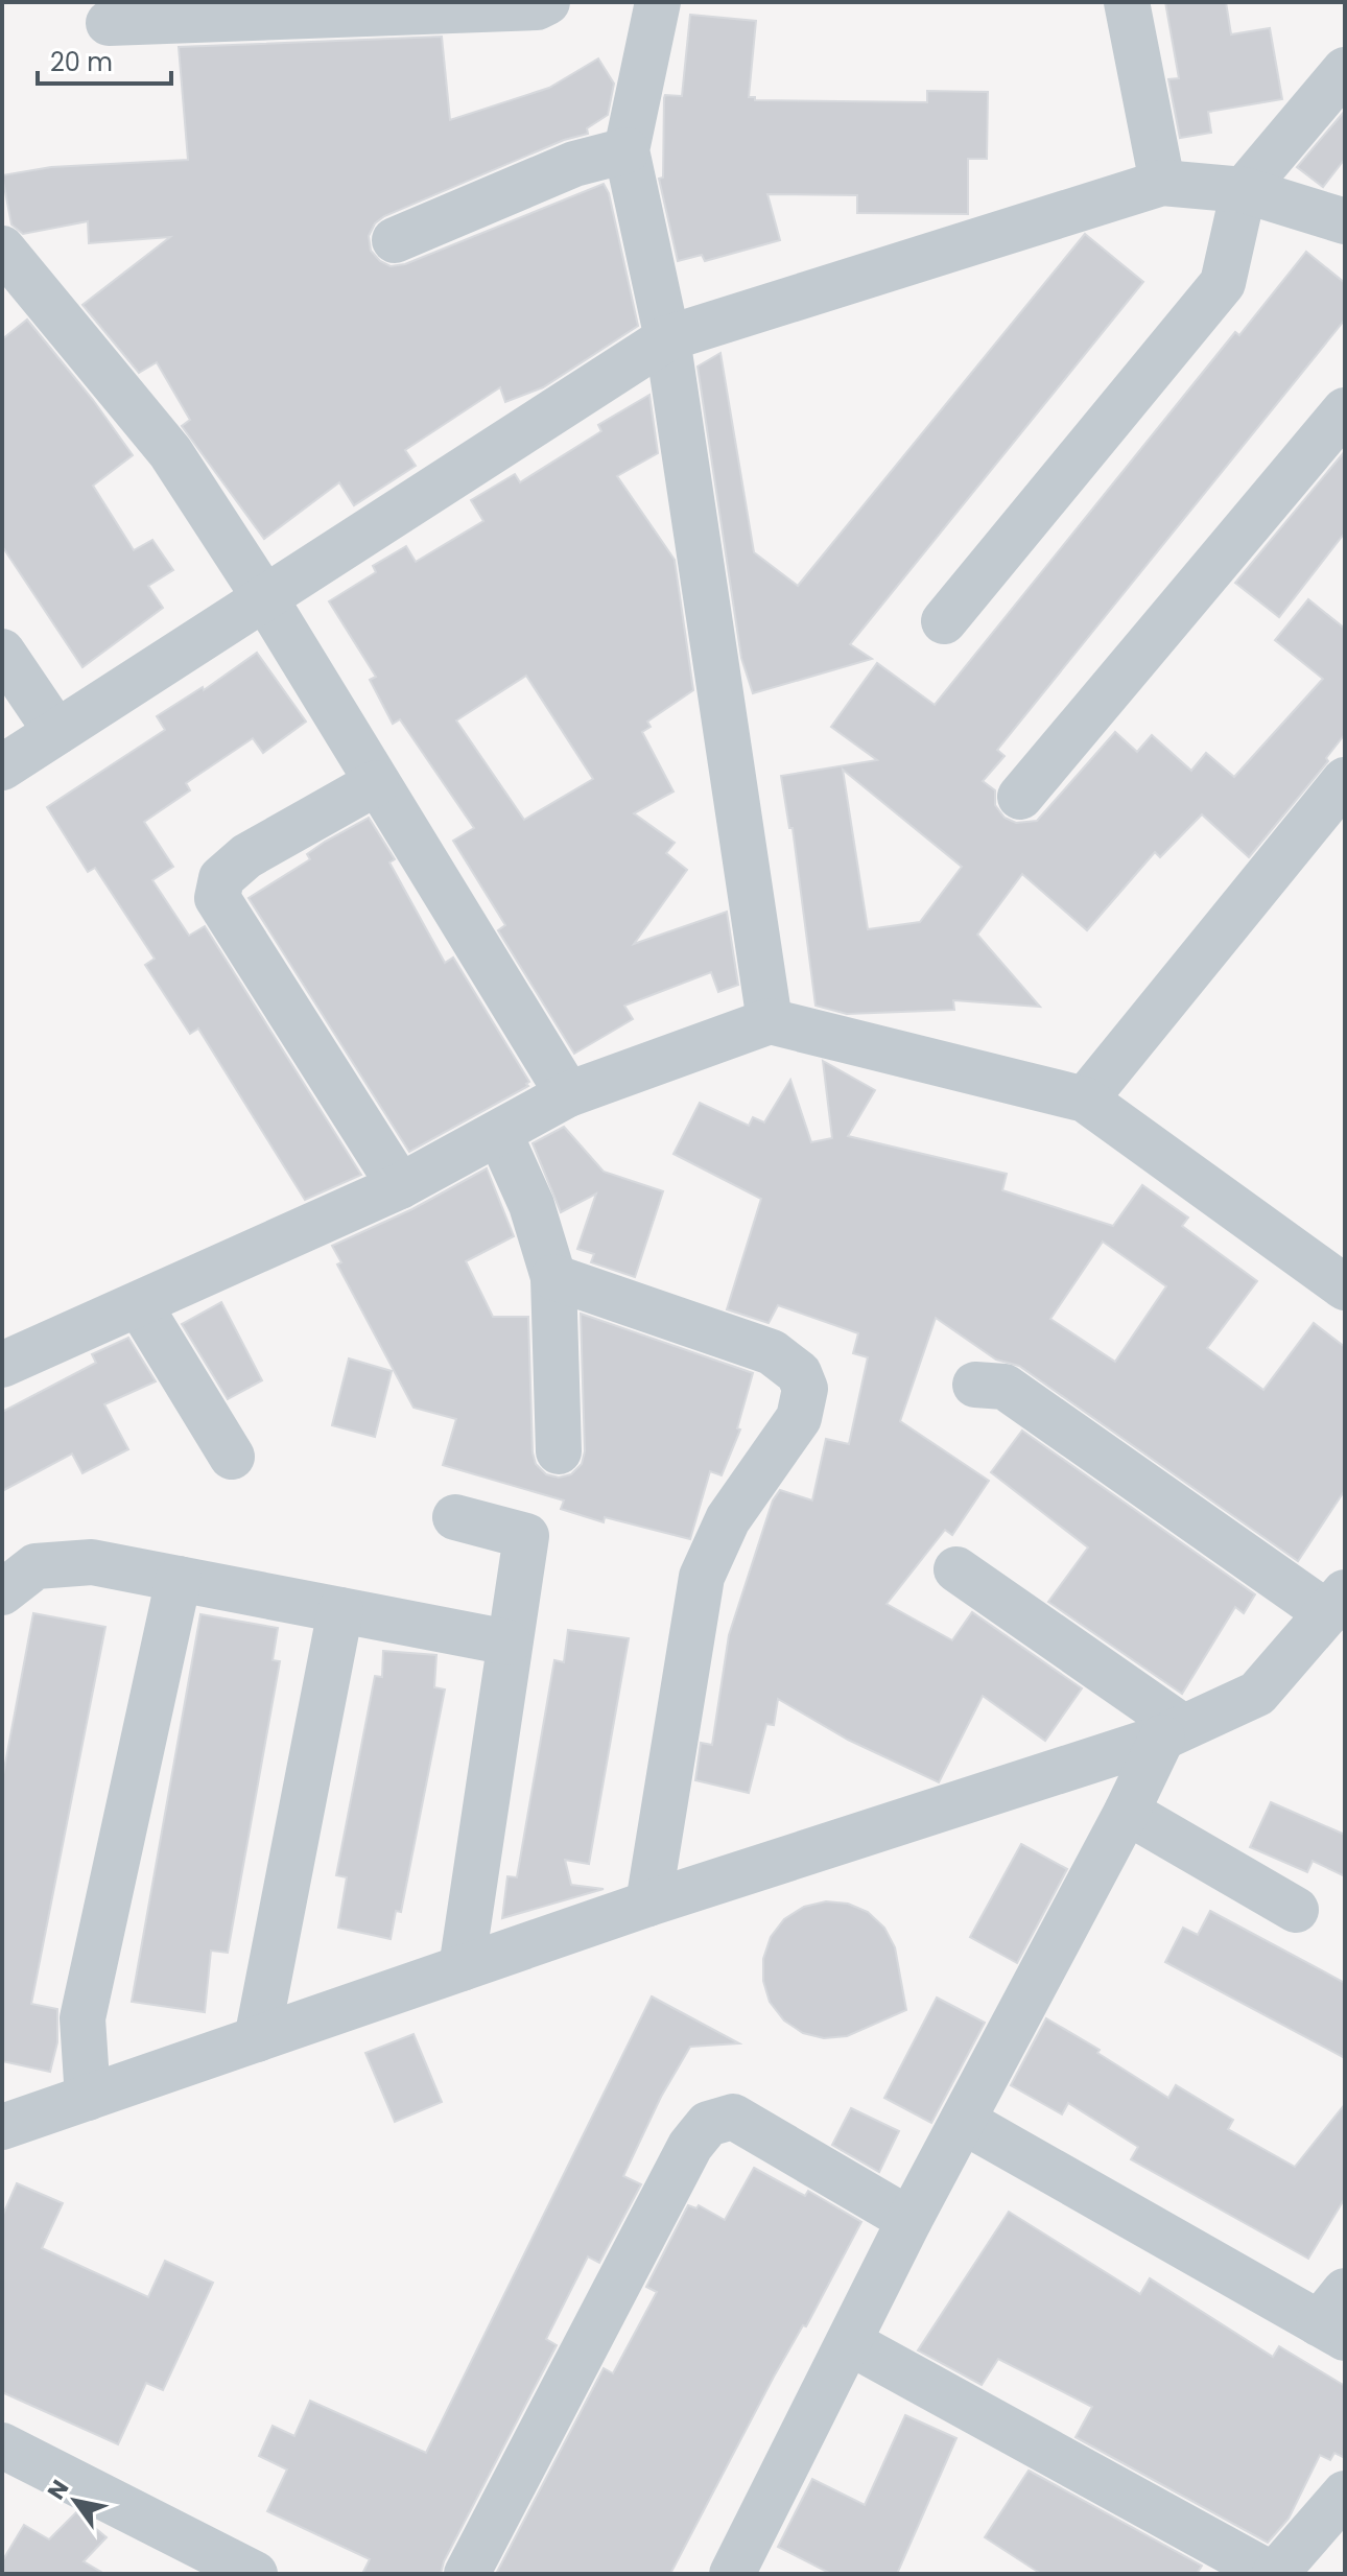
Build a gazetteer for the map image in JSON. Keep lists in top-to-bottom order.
{
  "scale_bar": "20 m",
  "north": "top left"
}
